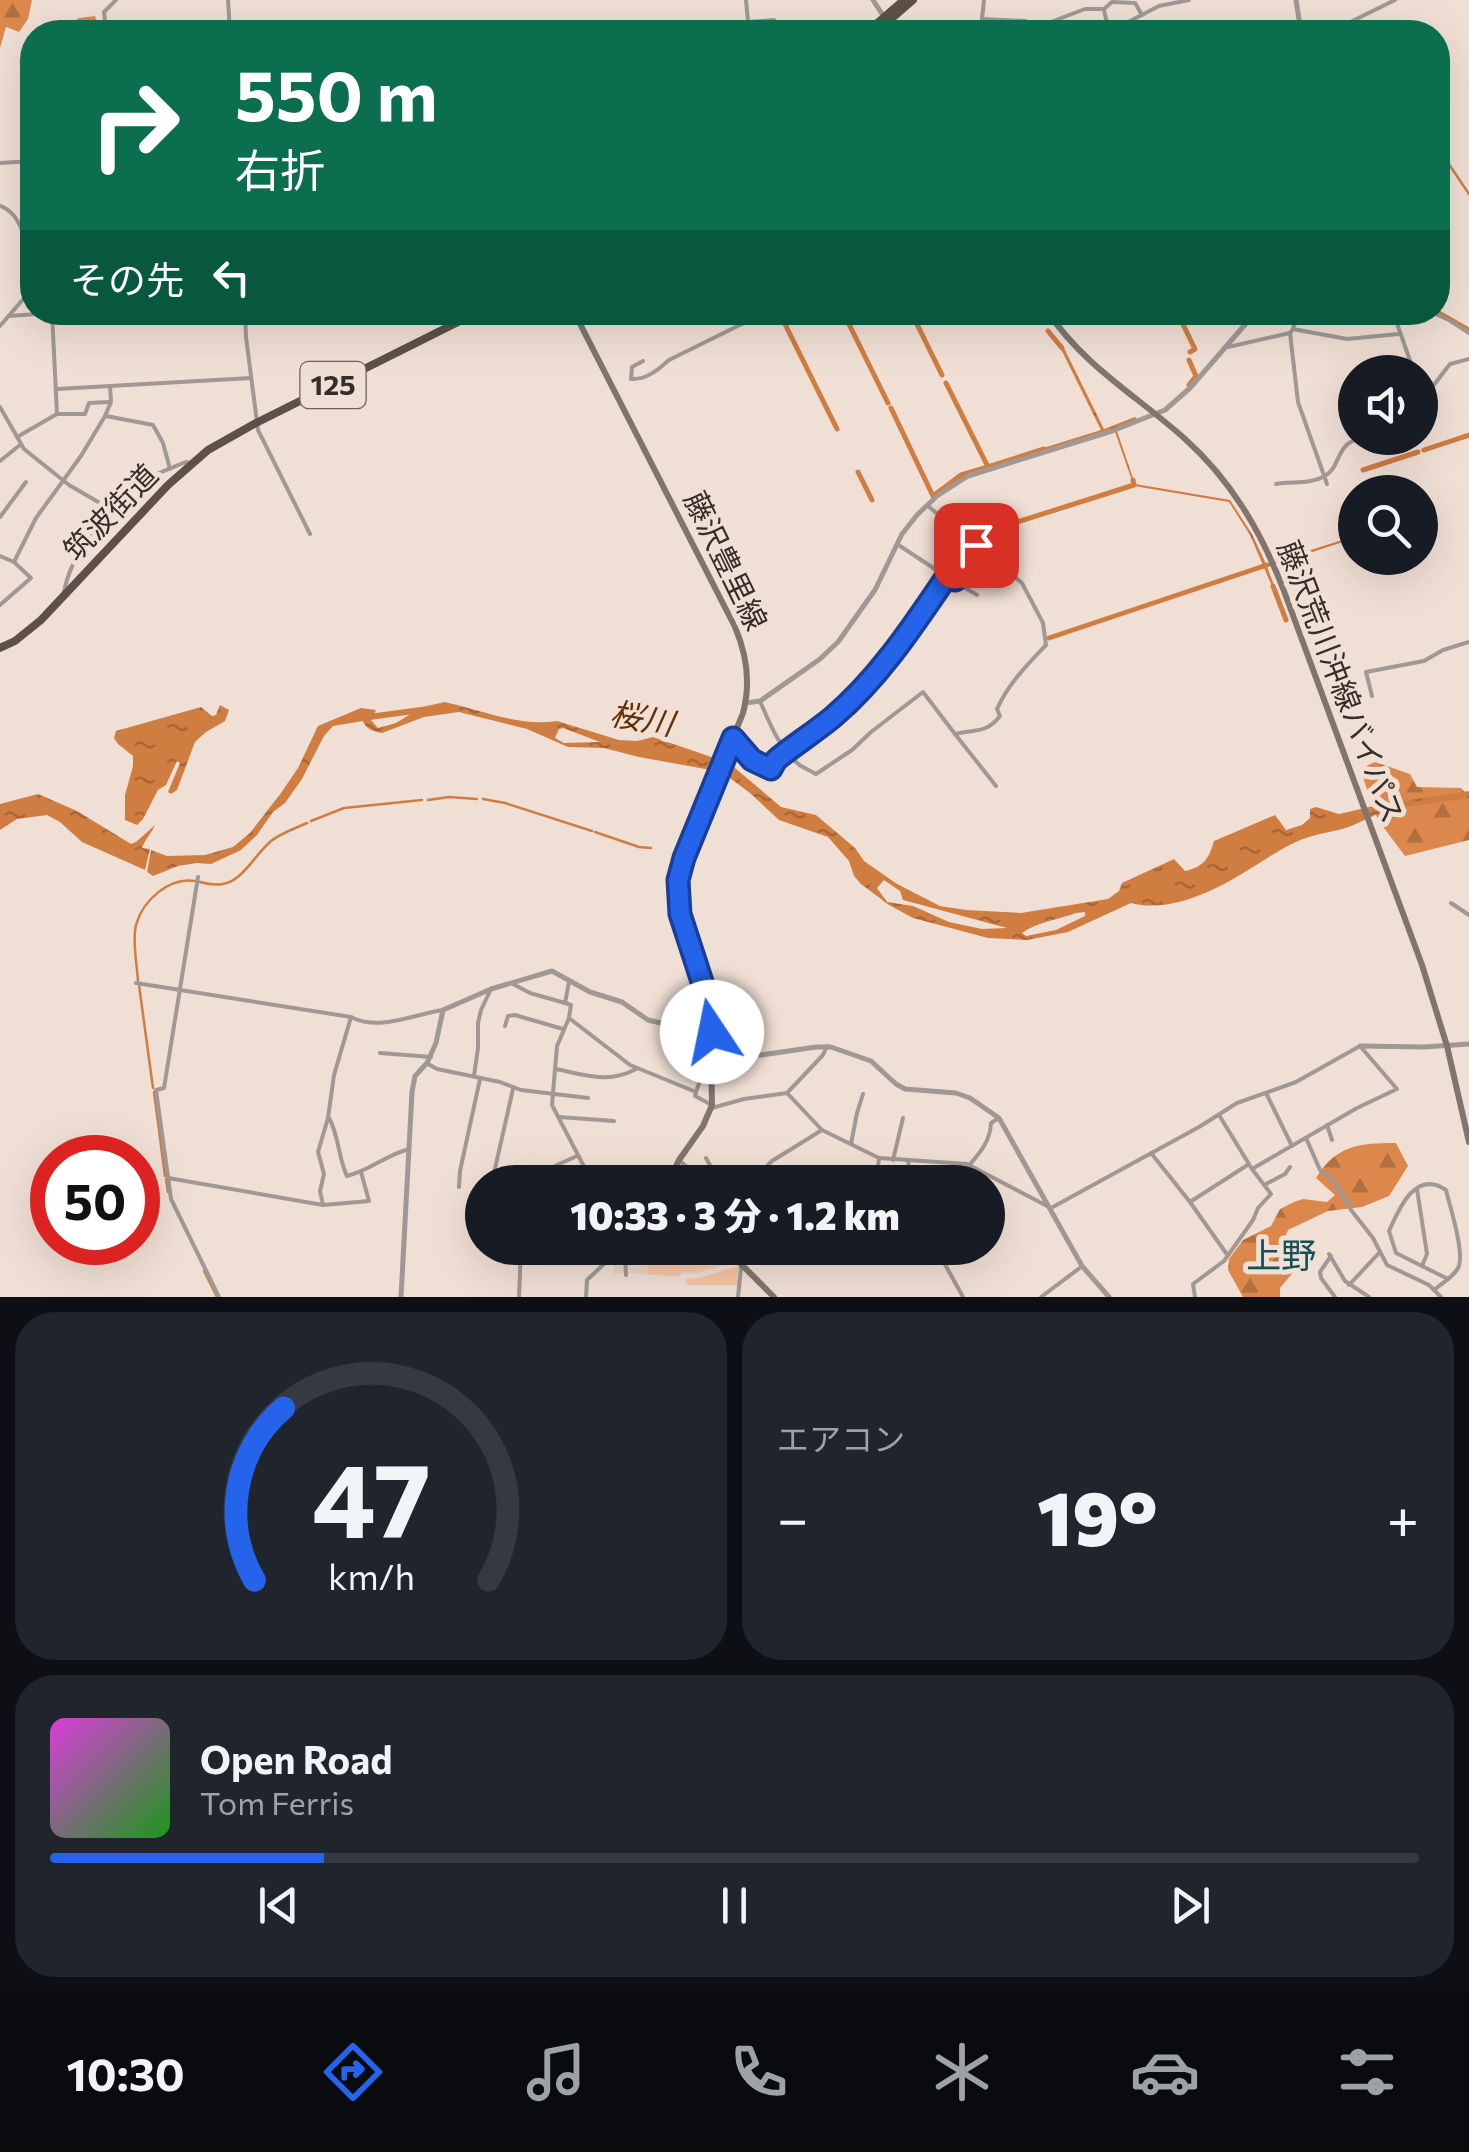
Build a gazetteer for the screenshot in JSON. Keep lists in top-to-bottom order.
{
  "streets": {
    "highway": ["125", "筑波街道"],
    "main road": ["藤沢豊里線", "藤沢荒川沖線バイパス"]
  },
  "districts": ["上野"],
  "water": ["桜川"],
  "page": {
    "turn": ["550 m", "右折"],
    "then": "その先",
    "limit": "50",
    "trip": "10:33 · 3 分 · 1.2 km",
    "tile": "エアコン",
    "heat": ["−", "19°", "+"],
    "song": ["Open Road", "Tom Ferris"],
    "tabs": "10:30",
    "gauge": ["47", "km/h"]
  }
}
